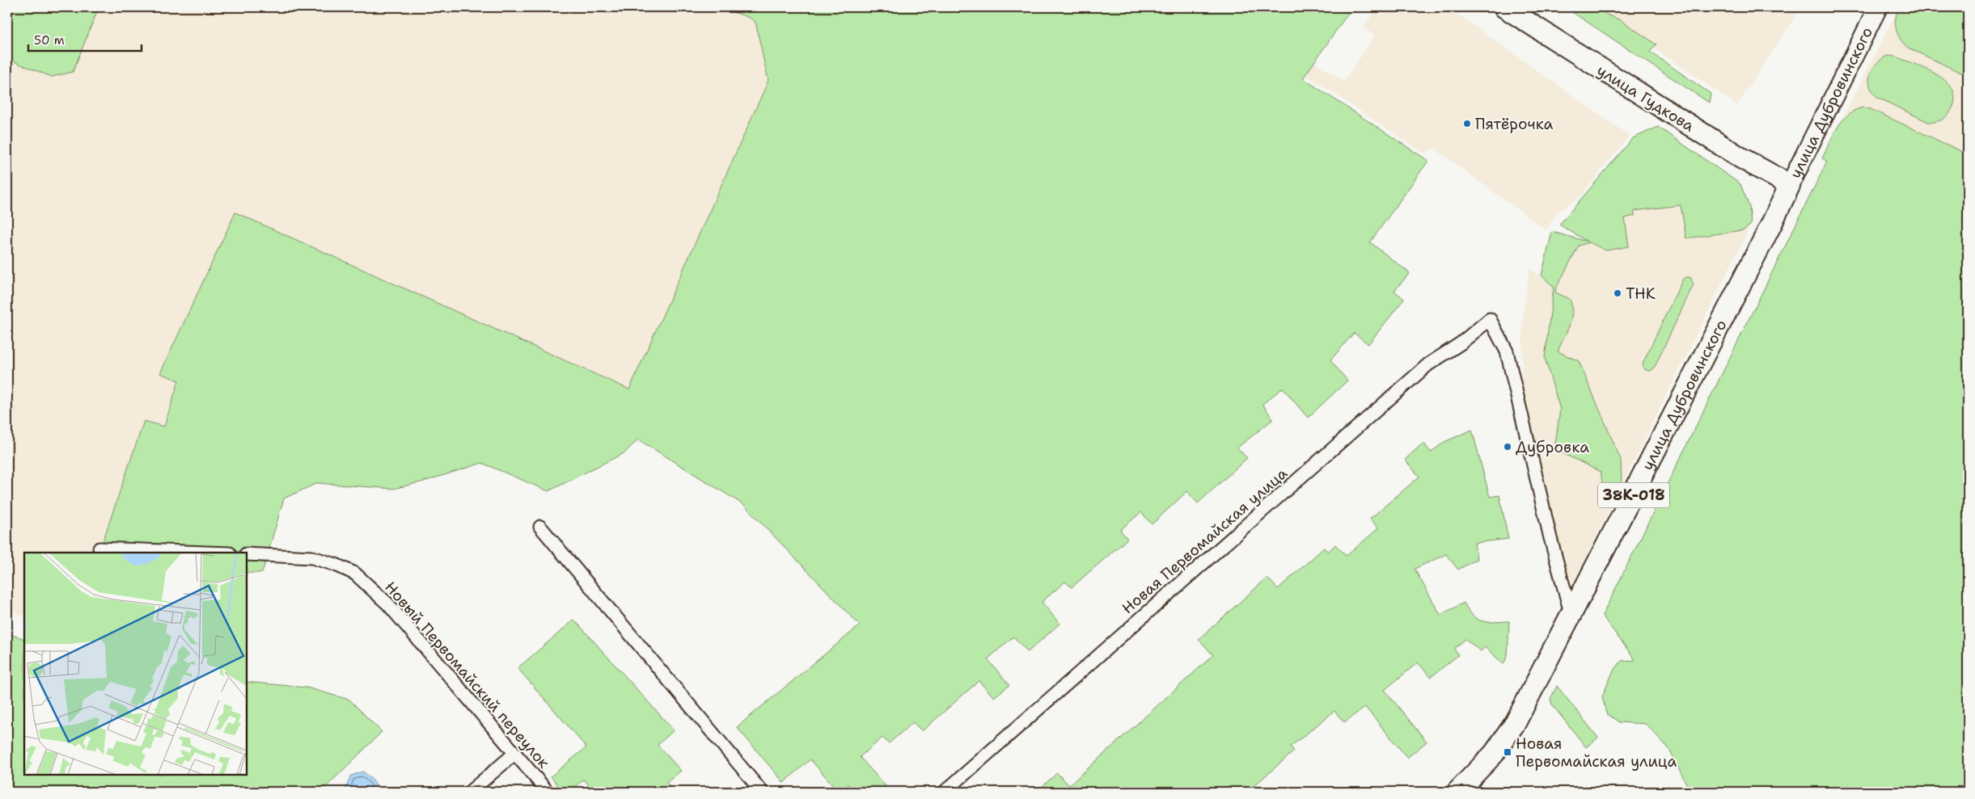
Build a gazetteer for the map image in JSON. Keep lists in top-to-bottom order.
{
  "streets": {
    "main road": ["улица Гудкова", "улица Дубровинского", "38К-018"],
    "street": ["Новая Первомайская улица", "Новый Первомайский переулок"]
  },
  "crossings": [
    ["улица Гудкова", "улица Дубровинского"],
    ["улица Дубровинского", "Новая Первомайская улица"]
  ],
  "places": {
    "other": ["Пятёрочка", "ТНК", "Дубровка"],
    "transit": ["Новая Первомайская улица"]
  },
  "scale_bar": "50 m"
}
